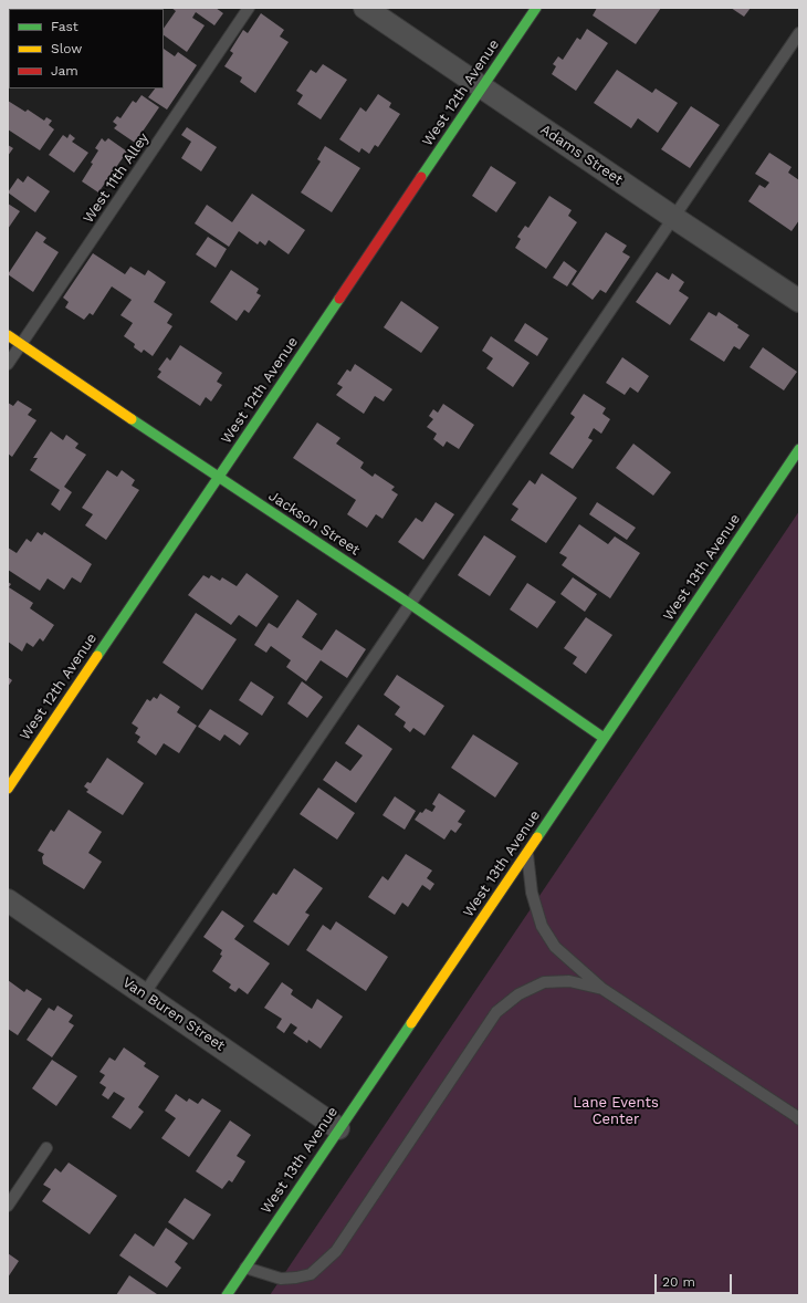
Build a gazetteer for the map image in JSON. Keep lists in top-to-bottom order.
{
  "streets": {
    "street": [
      "West 12th Avenue",
      "Adams Street",
      "Jackson Street",
      "West 13th Avenue",
      "Van Buren Street"
    ],
    "lane": ["West 11th Alley"]
  },
  "crossings": [
    ["West 12th Avenue", "Adams Street"],
    ["West 12th Avenue", "Jackson Street"],
    ["West 11th Alley", "Jackson Street"],
    ["Jackson Street", "West 13th Avenue"],
    ["West 13th Avenue", "Van Buren Street"]
  ],
  "parks": ["Lane Events Center"],
  "legend": ["Fast", "Slow", "Jam"],
  "scale_bar": "20 m"
}
